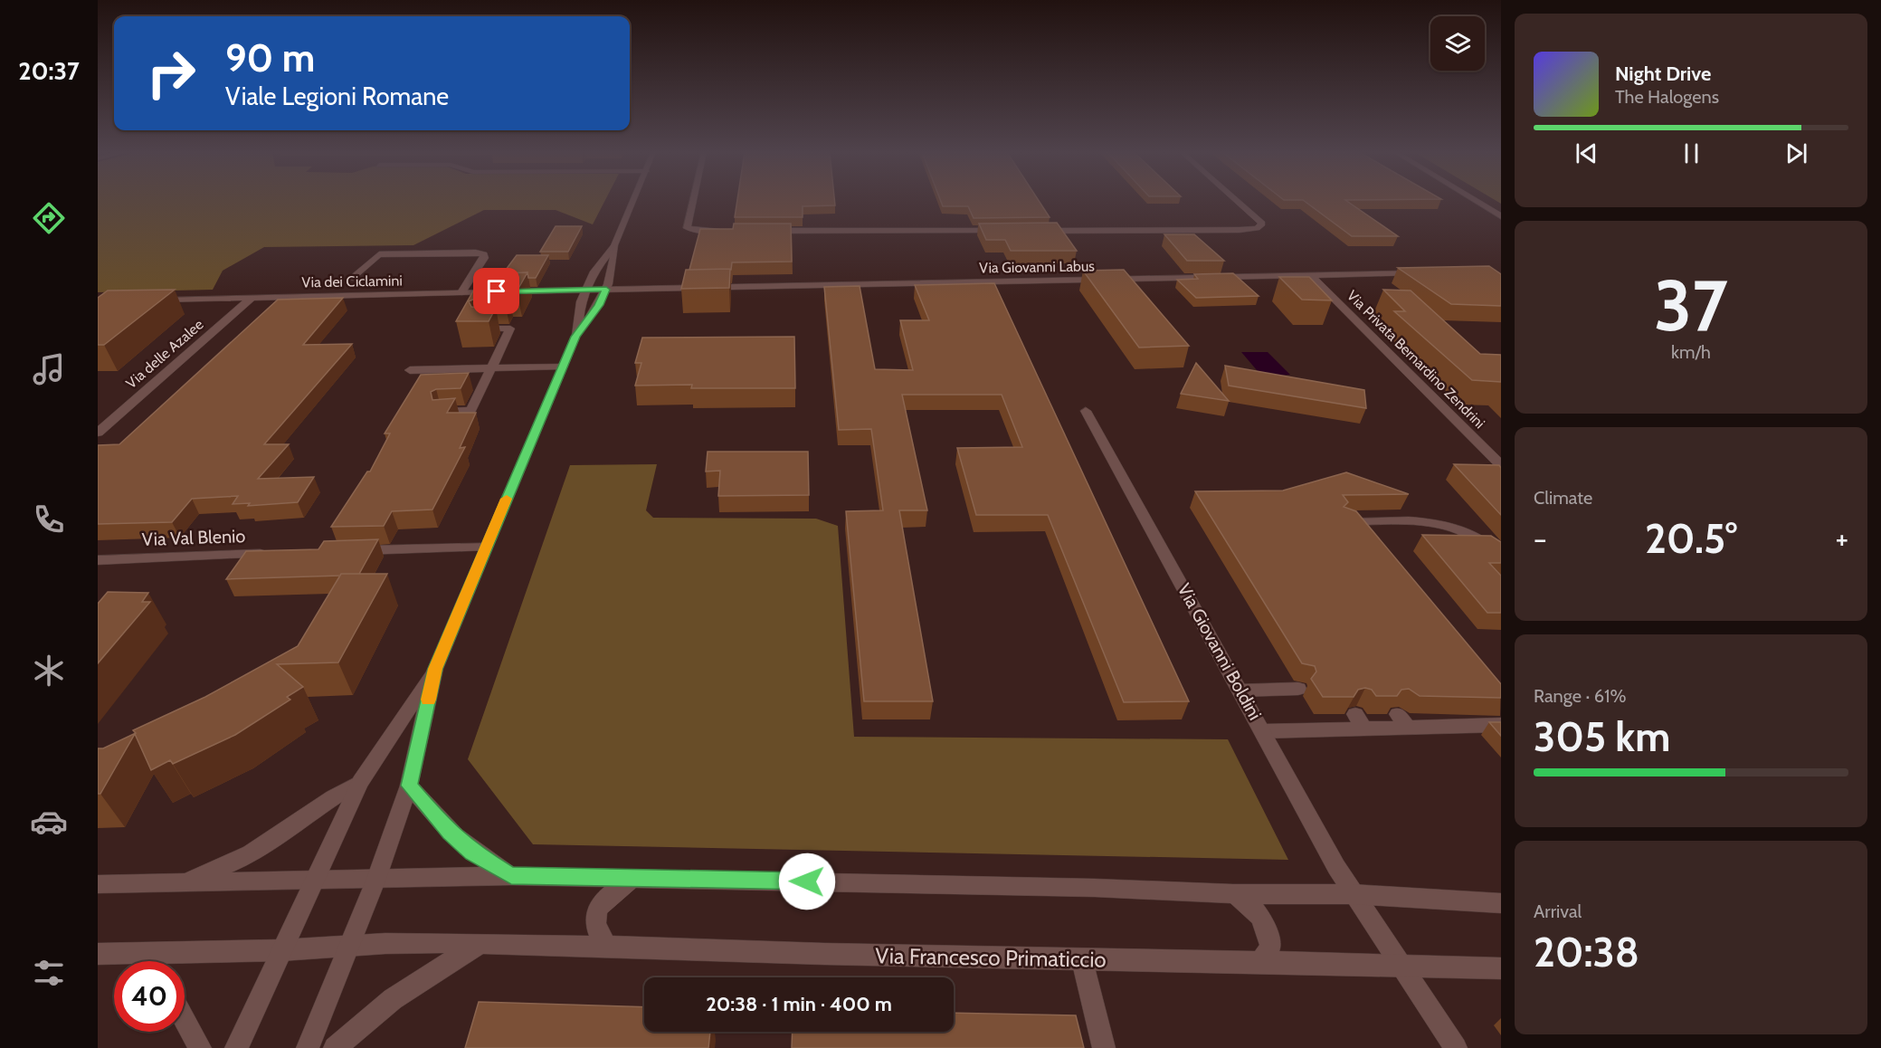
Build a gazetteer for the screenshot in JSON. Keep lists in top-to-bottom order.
{
  "streets": {
    "street": [
      "Via Giovanni Labus",
      "Via dei Ciclamini",
      "Via delle Azalee",
      "Via Privata Bernardino Zendrini",
      "Via Val Blenio",
      "Via Giovanni Boldini",
      "Via Francesco Primaticcio"
    ]
  },
  "crossings": [
    ["Via Giovanni Labus", "Via dei Ciclamini"],
    ["Via Giovanni Labus", "Via Privata Bernardino Zendrini"],
    ["Via dei Ciclamini", "Via delle Azalee"],
    ["Via Giovanni Boldini", "Via Francesco Primaticcio"]
  ],
  "page": {
    "tabs": "20:37",
    "turn": ["90 m", "Viale Legioni Romane"],
    "song": ["Night Drive", "The Halogens"],
    "tile": [
      ["37", "km/h"],
      "Climate",
      ["Range · 61%", "305 km"],
      ["Arrival", "20:38"]
    ],
    "heat": ["−", "20.5°", "+"],
    "limit": "40",
    "trip": "20:38 · 1 min · 400 m"
  }
}
